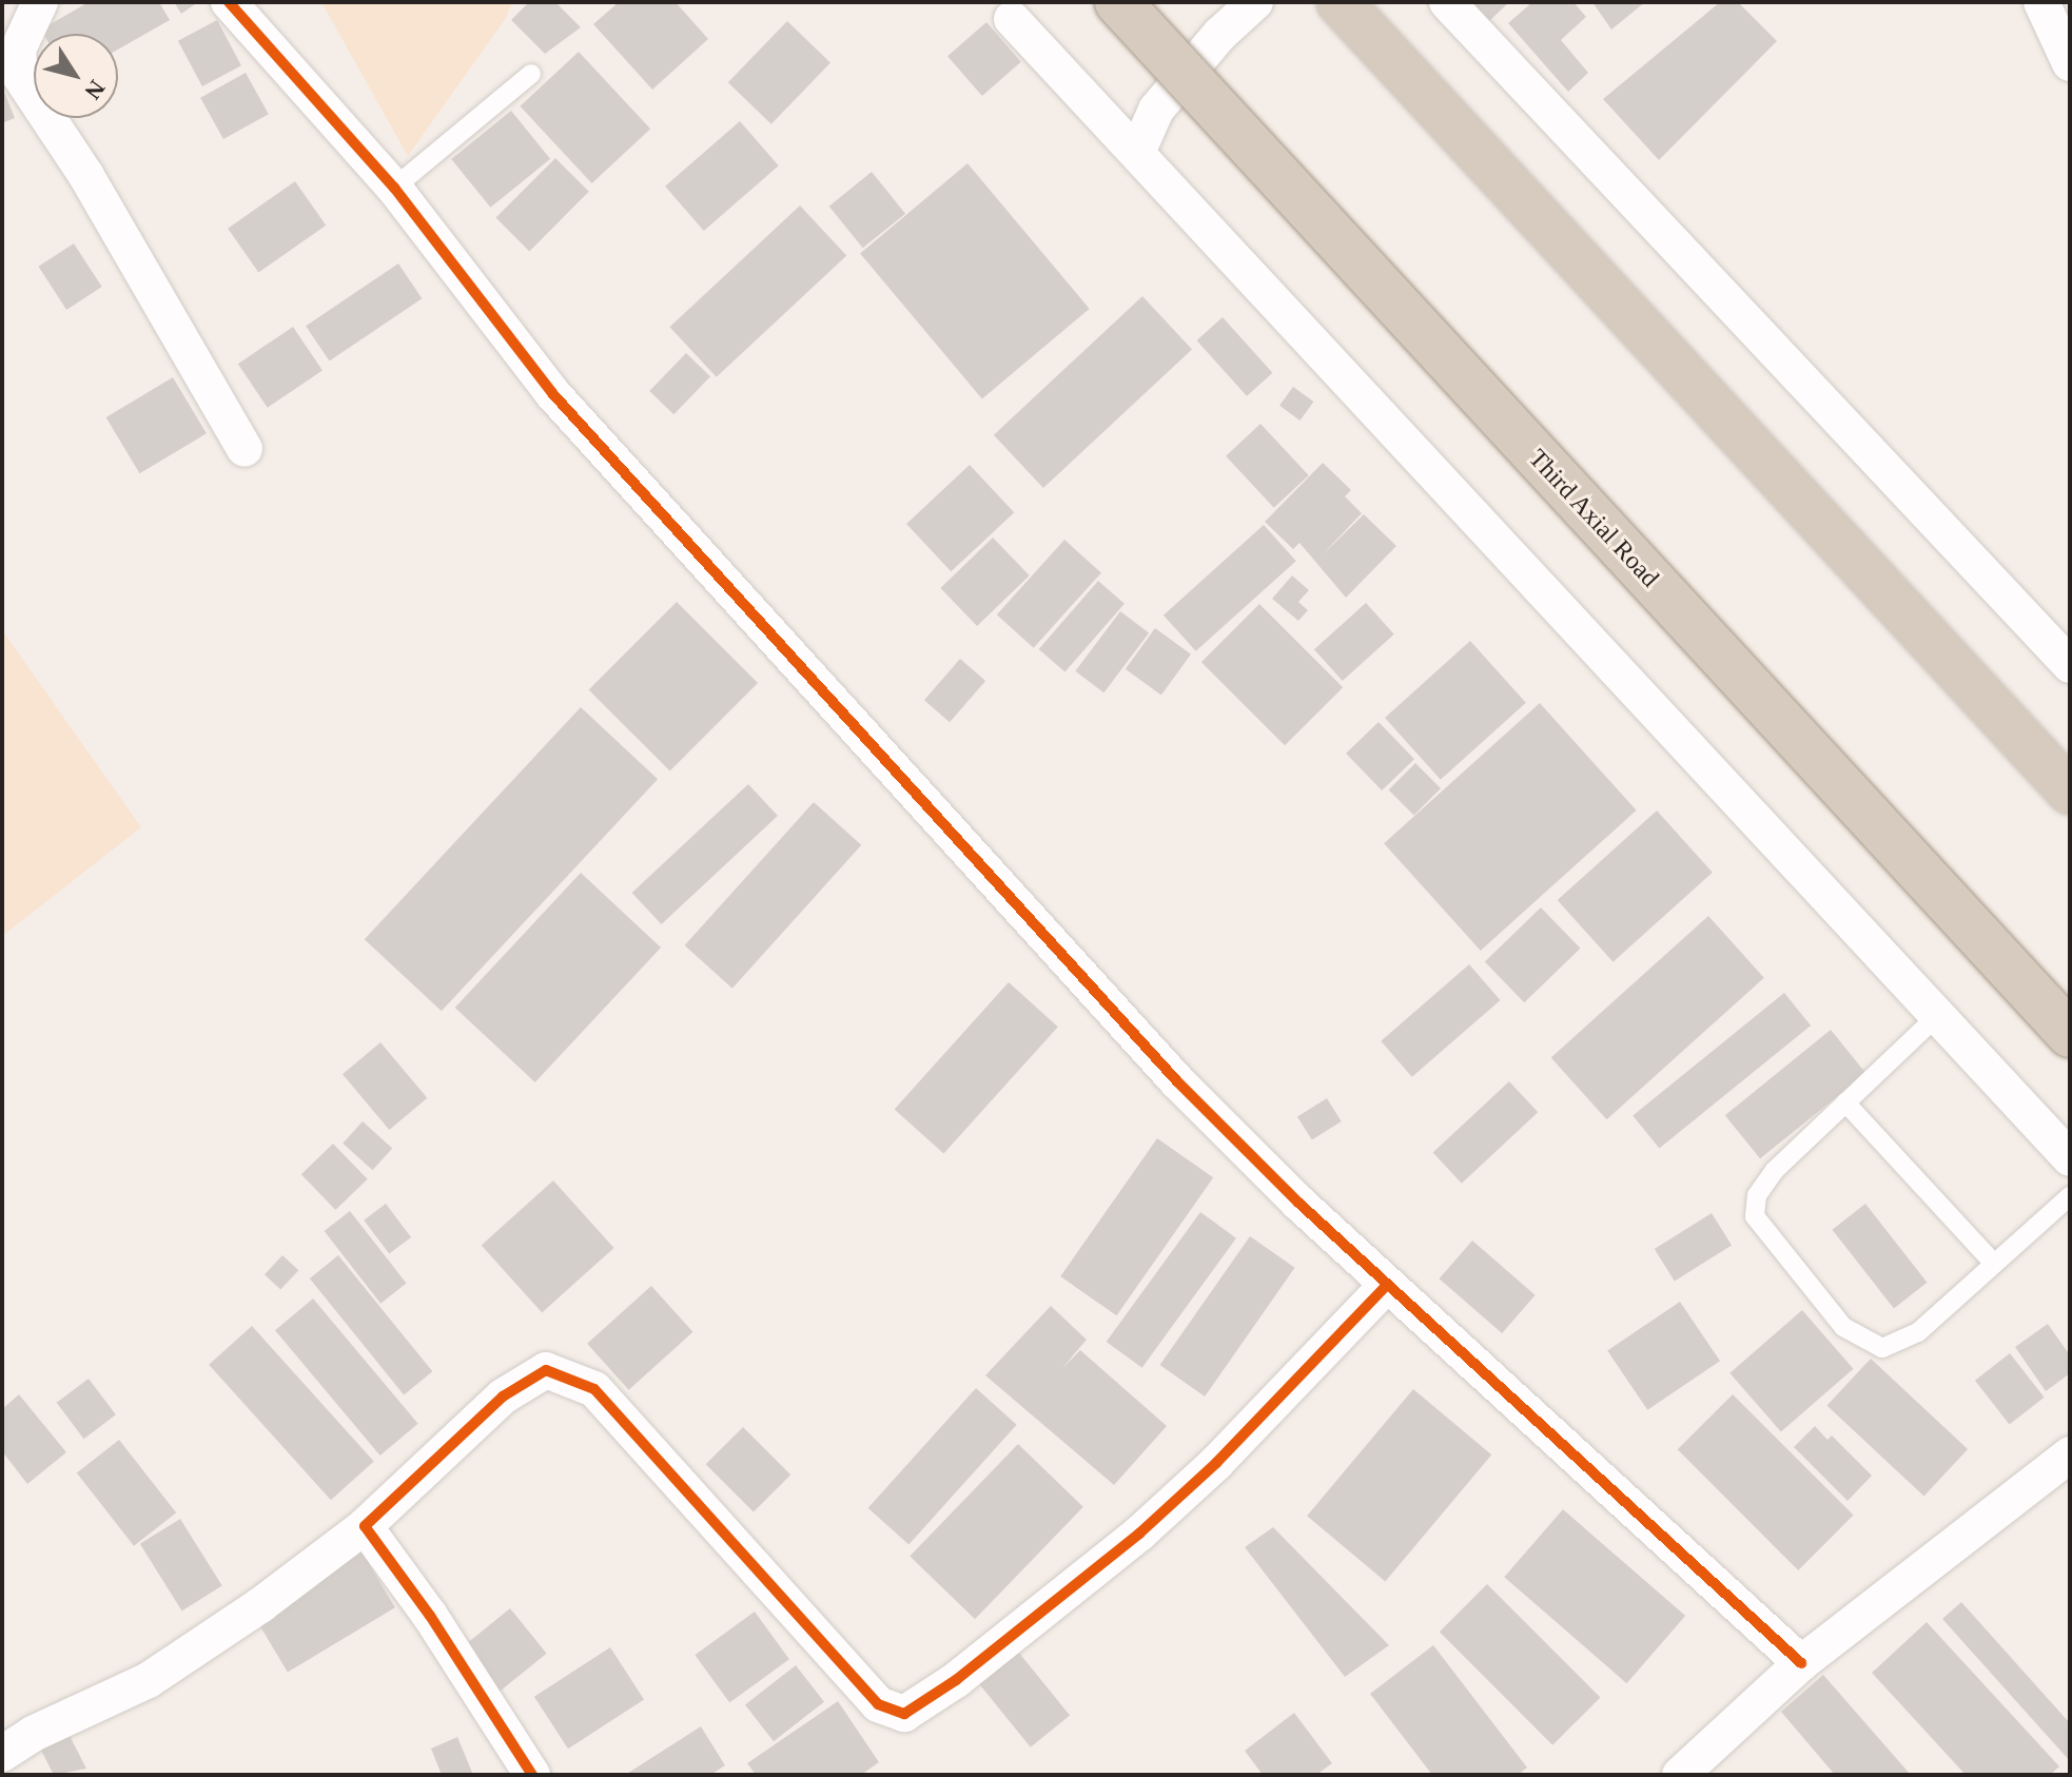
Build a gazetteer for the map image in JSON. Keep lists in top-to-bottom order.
{
  "streets": {
    "highway": ["Third Axial Road"]
  },
  "north": "bottom right"
}
